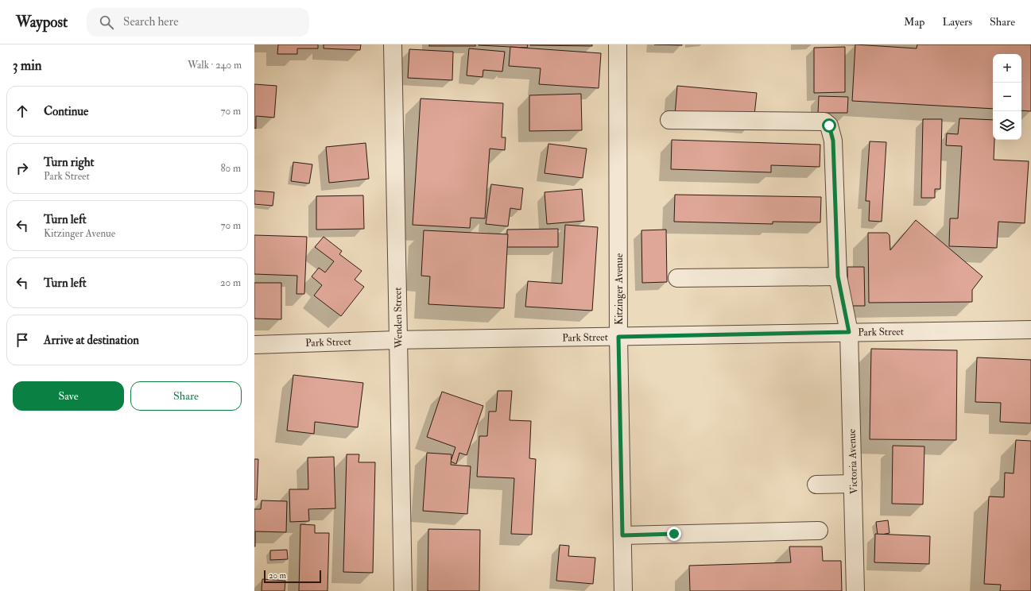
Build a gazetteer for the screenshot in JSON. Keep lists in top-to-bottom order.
{
  "streets": {
    "street": [
      "Kitzinger Avenue",
      "Wenden Street",
      "Park Street",
      "Victoria Avenue"
    ]
  },
  "crossings": [
    ["Kitzinger Avenue", "Park Street"],
    ["Wenden Street", "Park Street"],
    ["Park Street", "Victoria Avenue"]
  ],
  "scale_bar": "20 m",
  "page": {
    "header": "Waypost",
    "search": "Search here",
    "nav": ["Map", "Layers", "Share"],
    "heading": ["3 min", "Walk · 240 m"],
    "map_buttons": ["+", "−"],
    "list": [
      ["Continue", "70 m"],
      ["Turn right", "Park Street", "80 m"],
      ["Turn left", "Kitzinger Avenue", "70 m"],
      ["Turn left", "20 m"],
      "Arrive at destination"
    ],
    "buttons": ["Save", "Share"],
    "scale": "20 m"
  }
}
